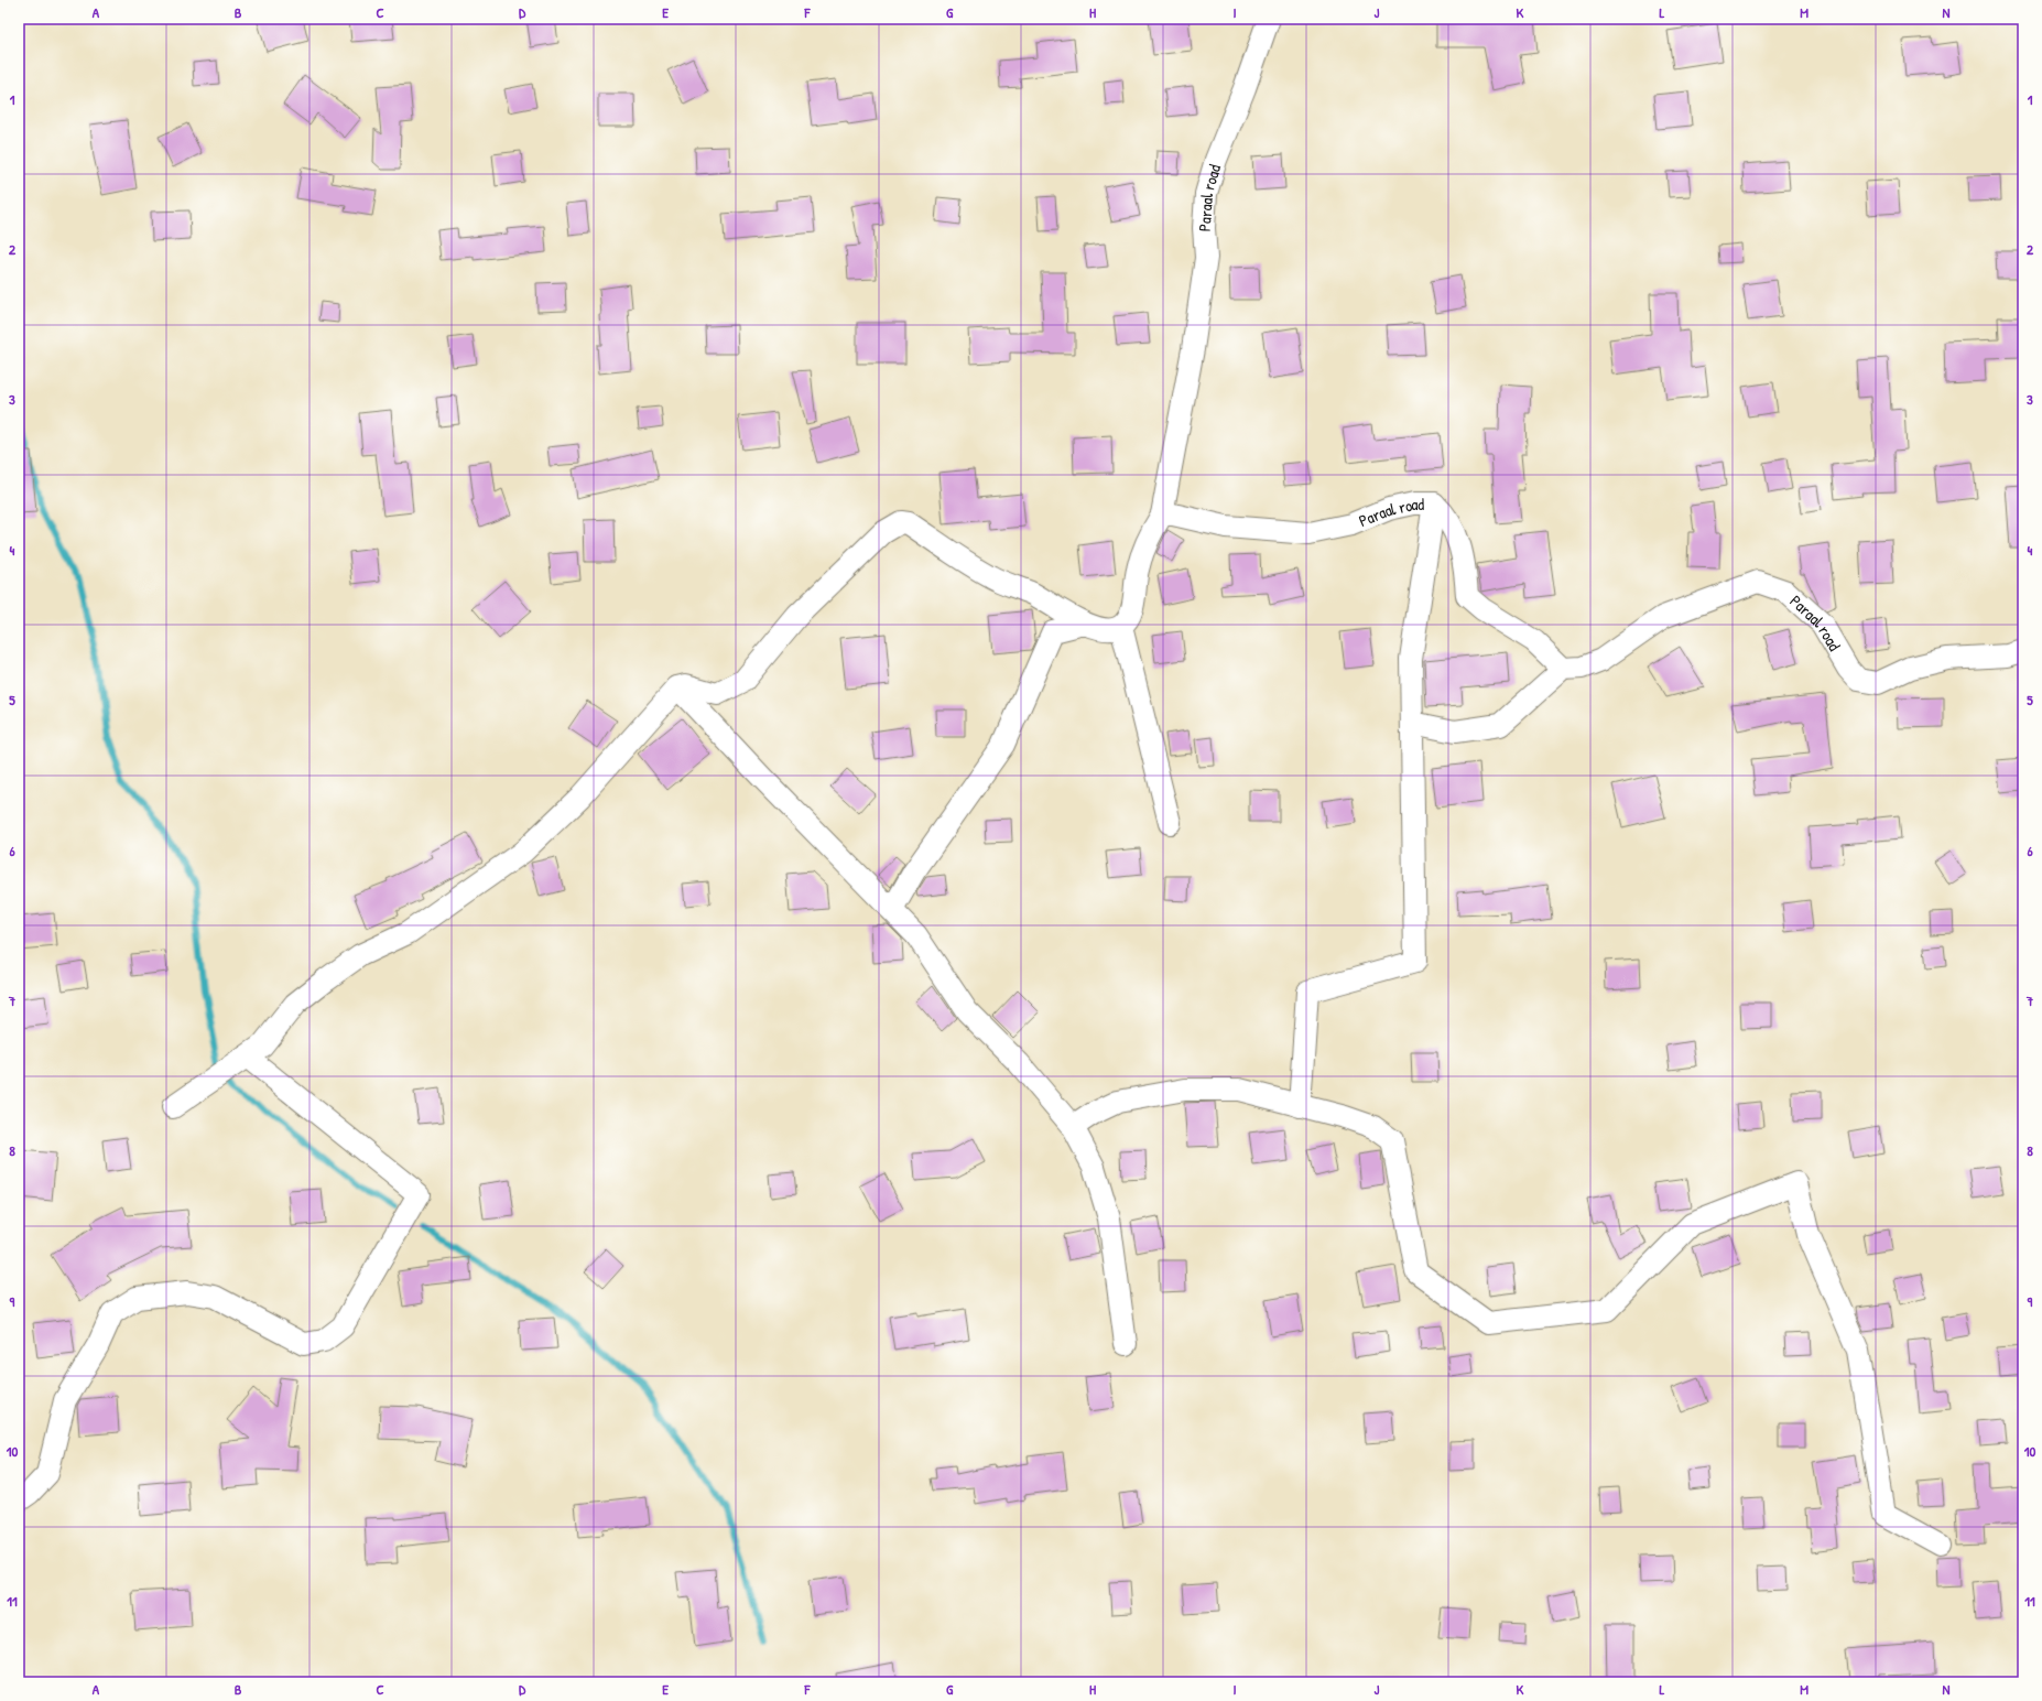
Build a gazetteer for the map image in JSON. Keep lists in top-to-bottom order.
{
  "streets": {
    "street": ["Paraal road"]
  },
  "grid": {
    "columns": [
      "A",
      "B",
      "C",
      "D",
      "E",
      "F",
      "G",
      "H",
      "I",
      "J",
      "K",
      "L",
      "M",
      "N"
    ],
    "rows": [
      "1",
      "2",
      "3",
      "4",
      "5",
      "6",
      "7",
      "8",
      "9",
      "10",
      "11"
    ]
  }
}
